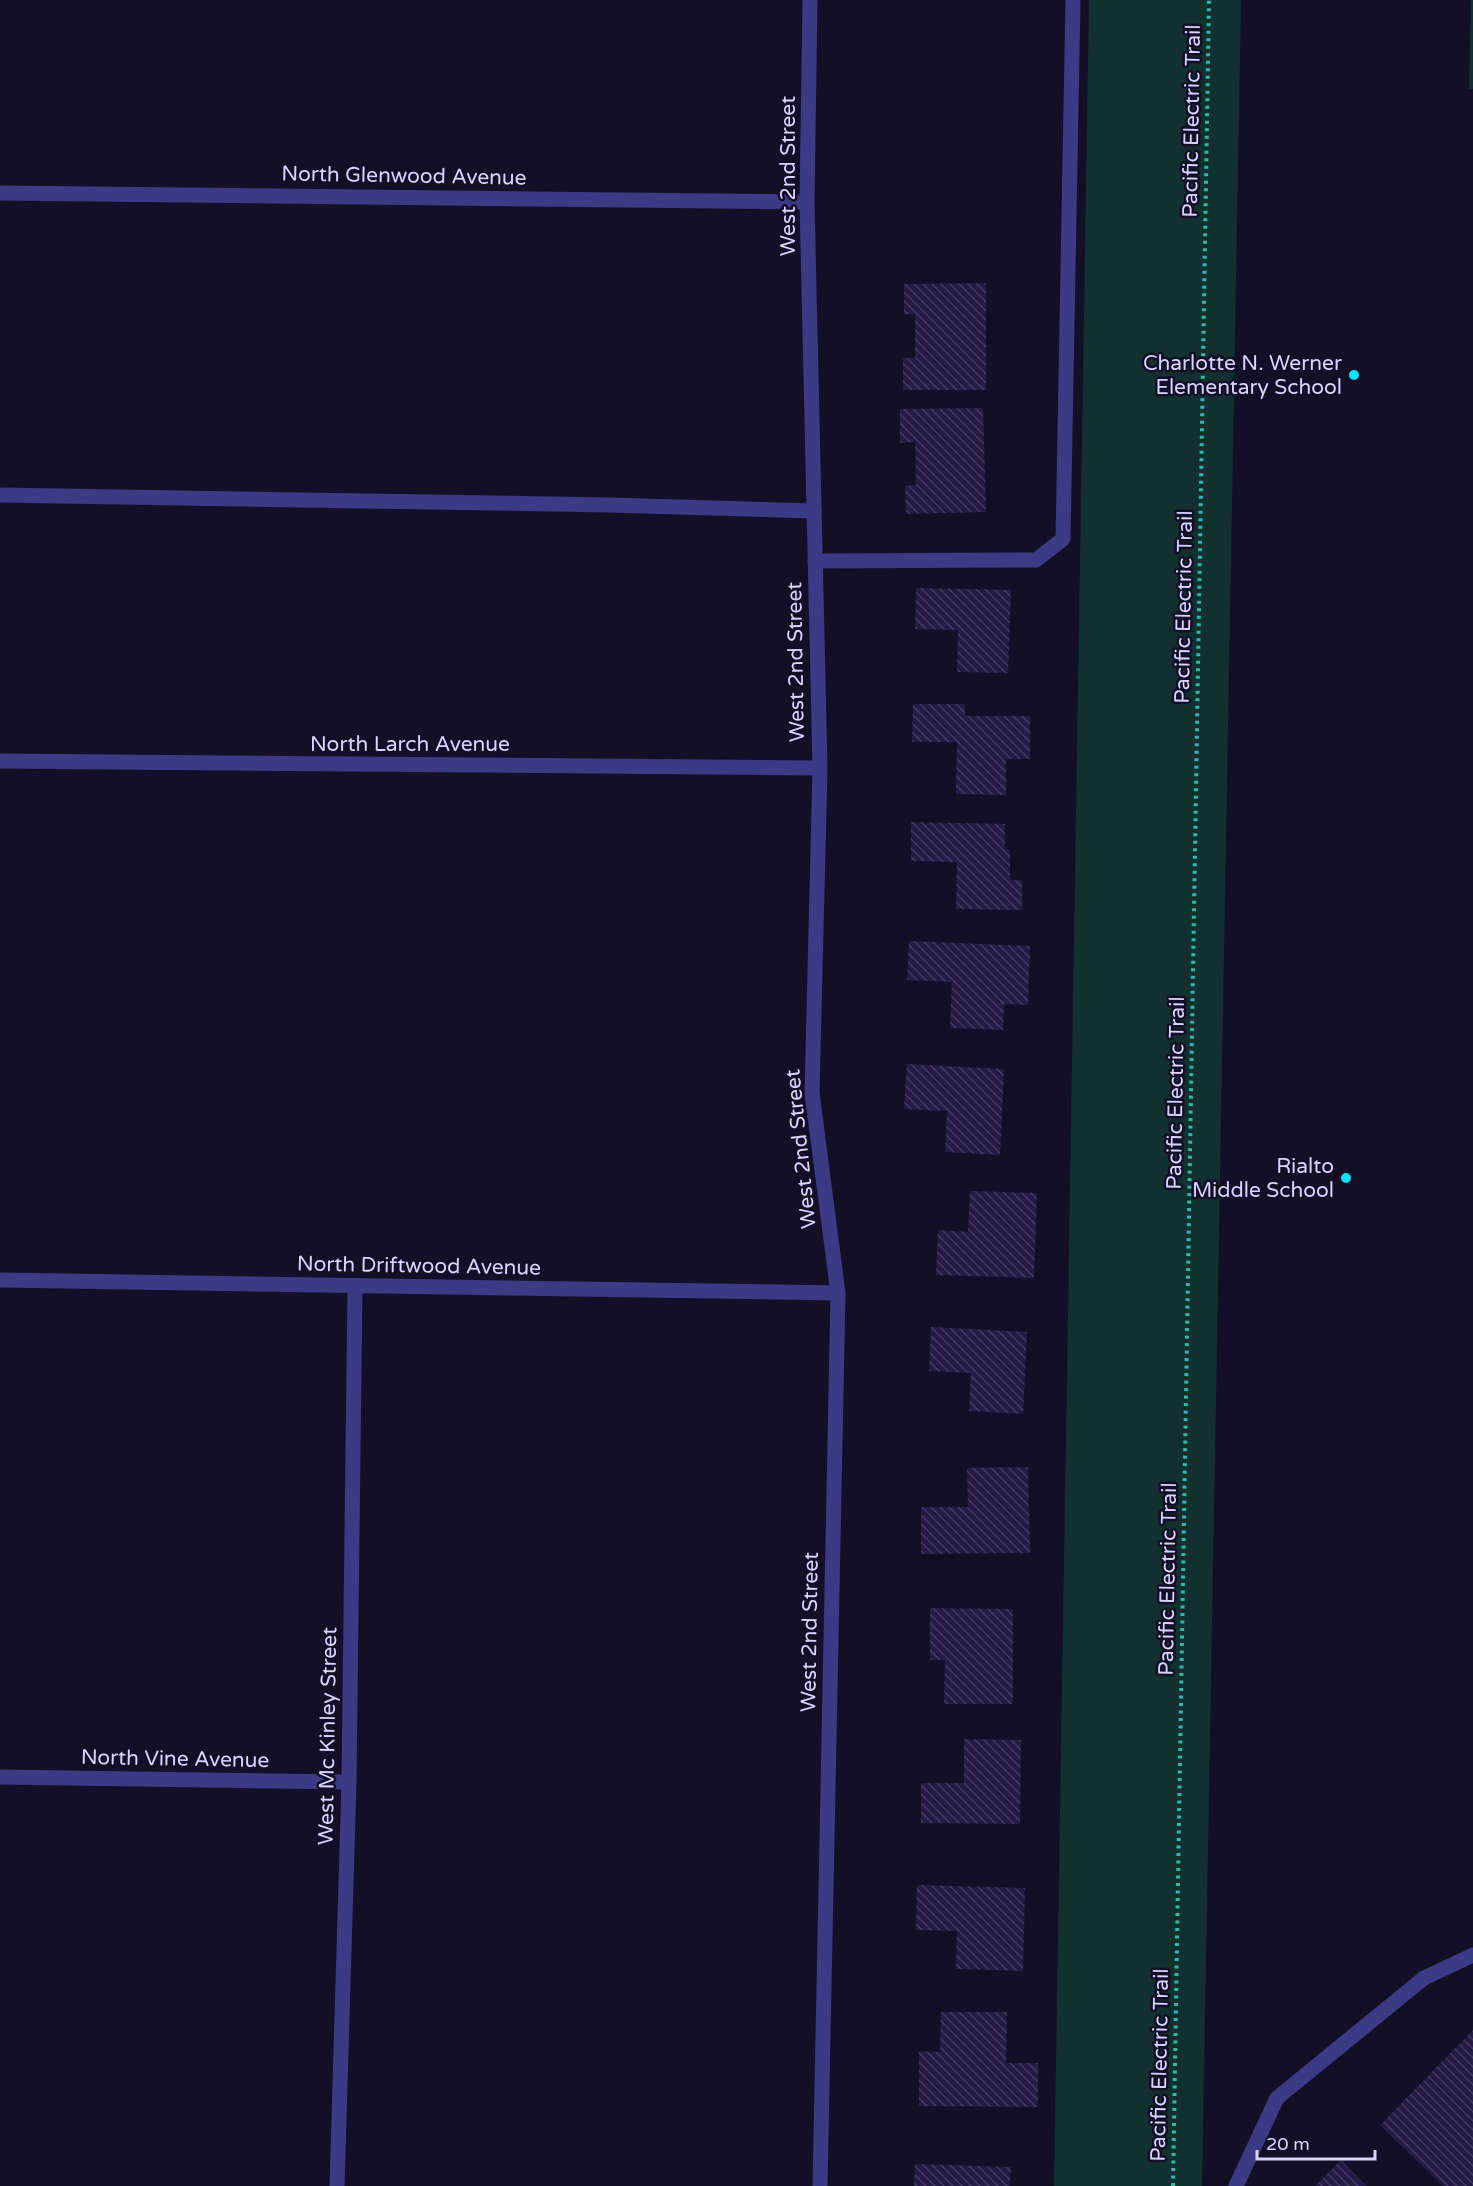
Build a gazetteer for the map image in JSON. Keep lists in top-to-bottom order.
{
  "streets": {
    "street": [
      "North Glenwood Avenue",
      "West 2nd Street",
      "North Larch Avenue",
      "North Driftwood Avenue",
      "West Mc Kinley Street",
      "North Vine Avenue"
    ],
    "path": ["Pacific Electric Trail"]
  },
  "crossings": [
    ["North Glenwood Avenue", "West 2nd Street"],
    ["West 2nd Street", "North Larch Avenue"],
    ["West 2nd Street", "North Driftwood Avenue"],
    ["North Driftwood Avenue", "West Mc Kinley Street"],
    ["West Mc Kinley Street", "North Vine Avenue"]
  ],
  "places": ["Charlotte N. Werner Elementary School", "Rialto Middle School"],
  "scale_bar": "20 m"
}
